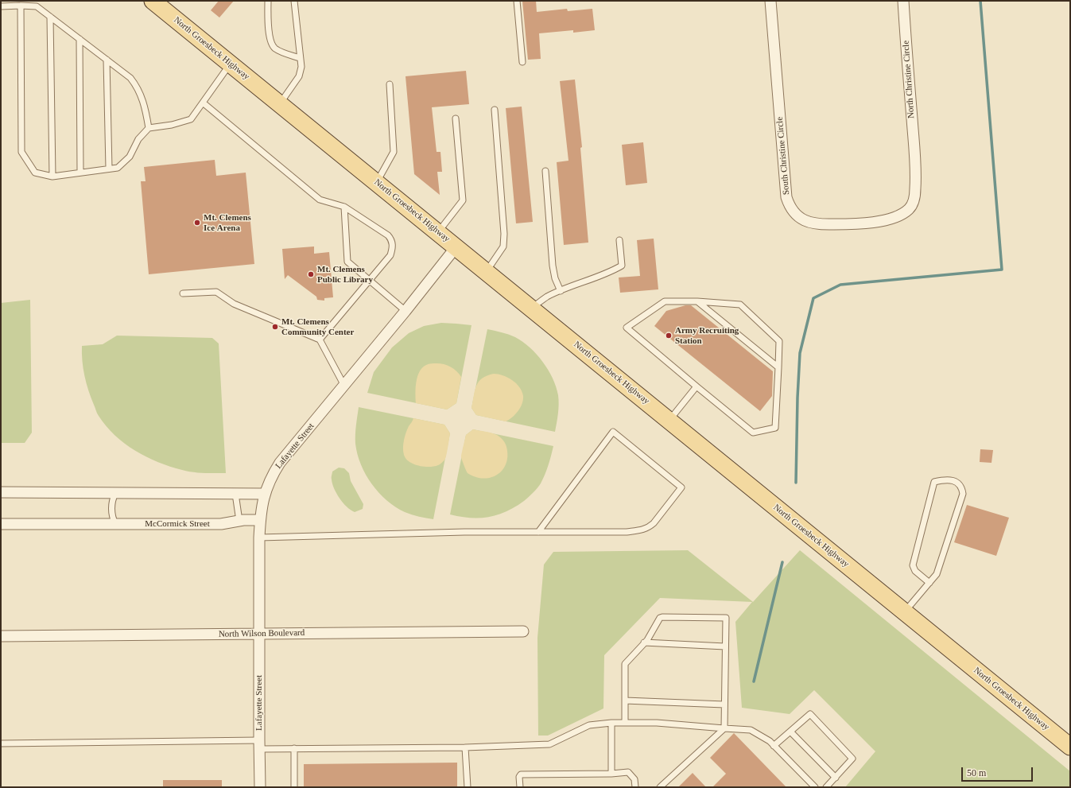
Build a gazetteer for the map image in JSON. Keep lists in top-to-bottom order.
{
  "streets": {
    "main road": ["North Groesbeck Highway"],
    "street": [
      "North Christine Circle",
      "South Christine Circle",
      "Lafayette Street",
      "McCormick Street",
      "North Wilson Boulevard"
    ]
  },
  "crossings": [
    ["North Groesbeck Highway", "Lafayette Street"],
    ["North Christine Circle", "South Christine Circle"],
    ["Lafayette Street", "McCormick Street"],
    ["Lafayette Street", "North Wilson Boulevard"]
  ],
  "places": [
    "Mt. Clemens Ice Arena",
    "Mt. Clemens Public Library",
    "Mt. Clemens Community Center",
    "Army Recruiting Station"
  ],
  "scale_bar": "50 m"
}
